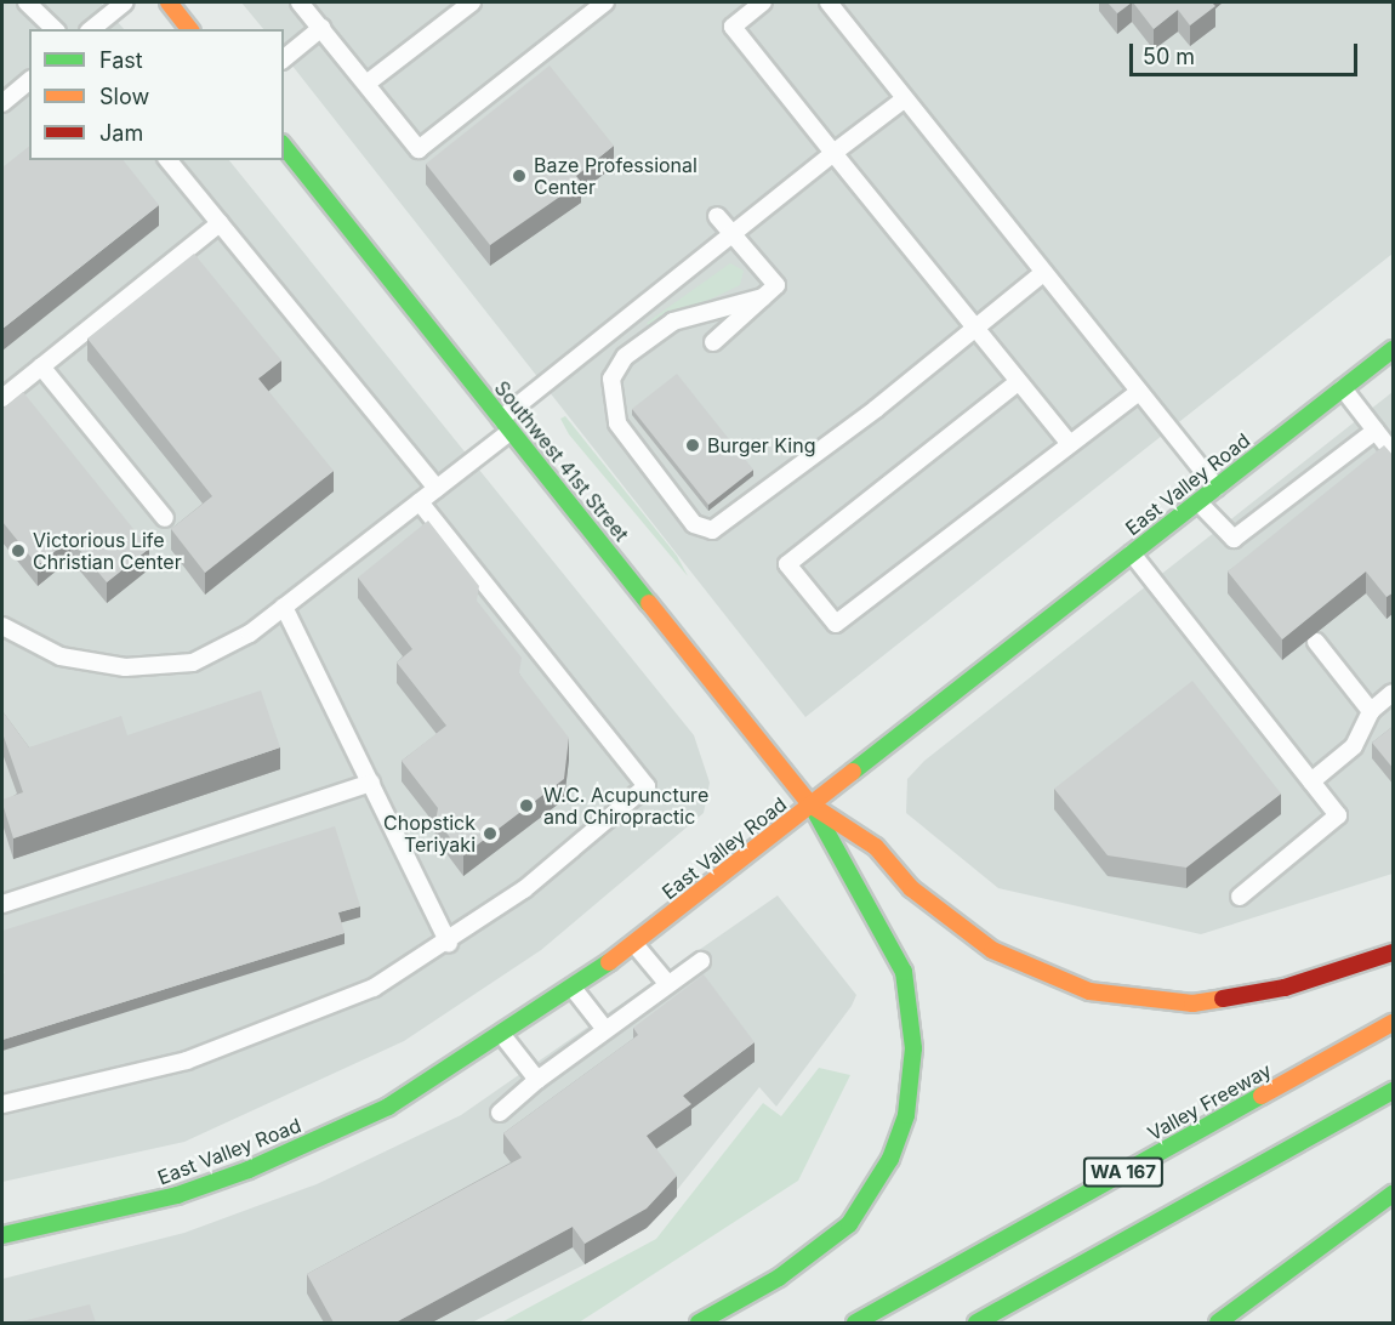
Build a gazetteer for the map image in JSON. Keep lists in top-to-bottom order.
{
  "streets": {
    "main road": [
      "Southwest 41st Street",
      "East Valley Road",
      "Valley Freeway",
      "WA 167"
    ]
  },
  "crossings": [
    ["Southwest 41st Street", "East Valley Road"]
  ],
  "places": [
    "Baze Professional Center",
    "Burger King",
    "Victorious Life Christian Center",
    "W.C. Acupuncture and Chiropractic",
    "Chopstick Teriyaki"
  ],
  "legend": ["Fast", "Slow", "Jam"],
  "scale_bar": "50 m"
}
